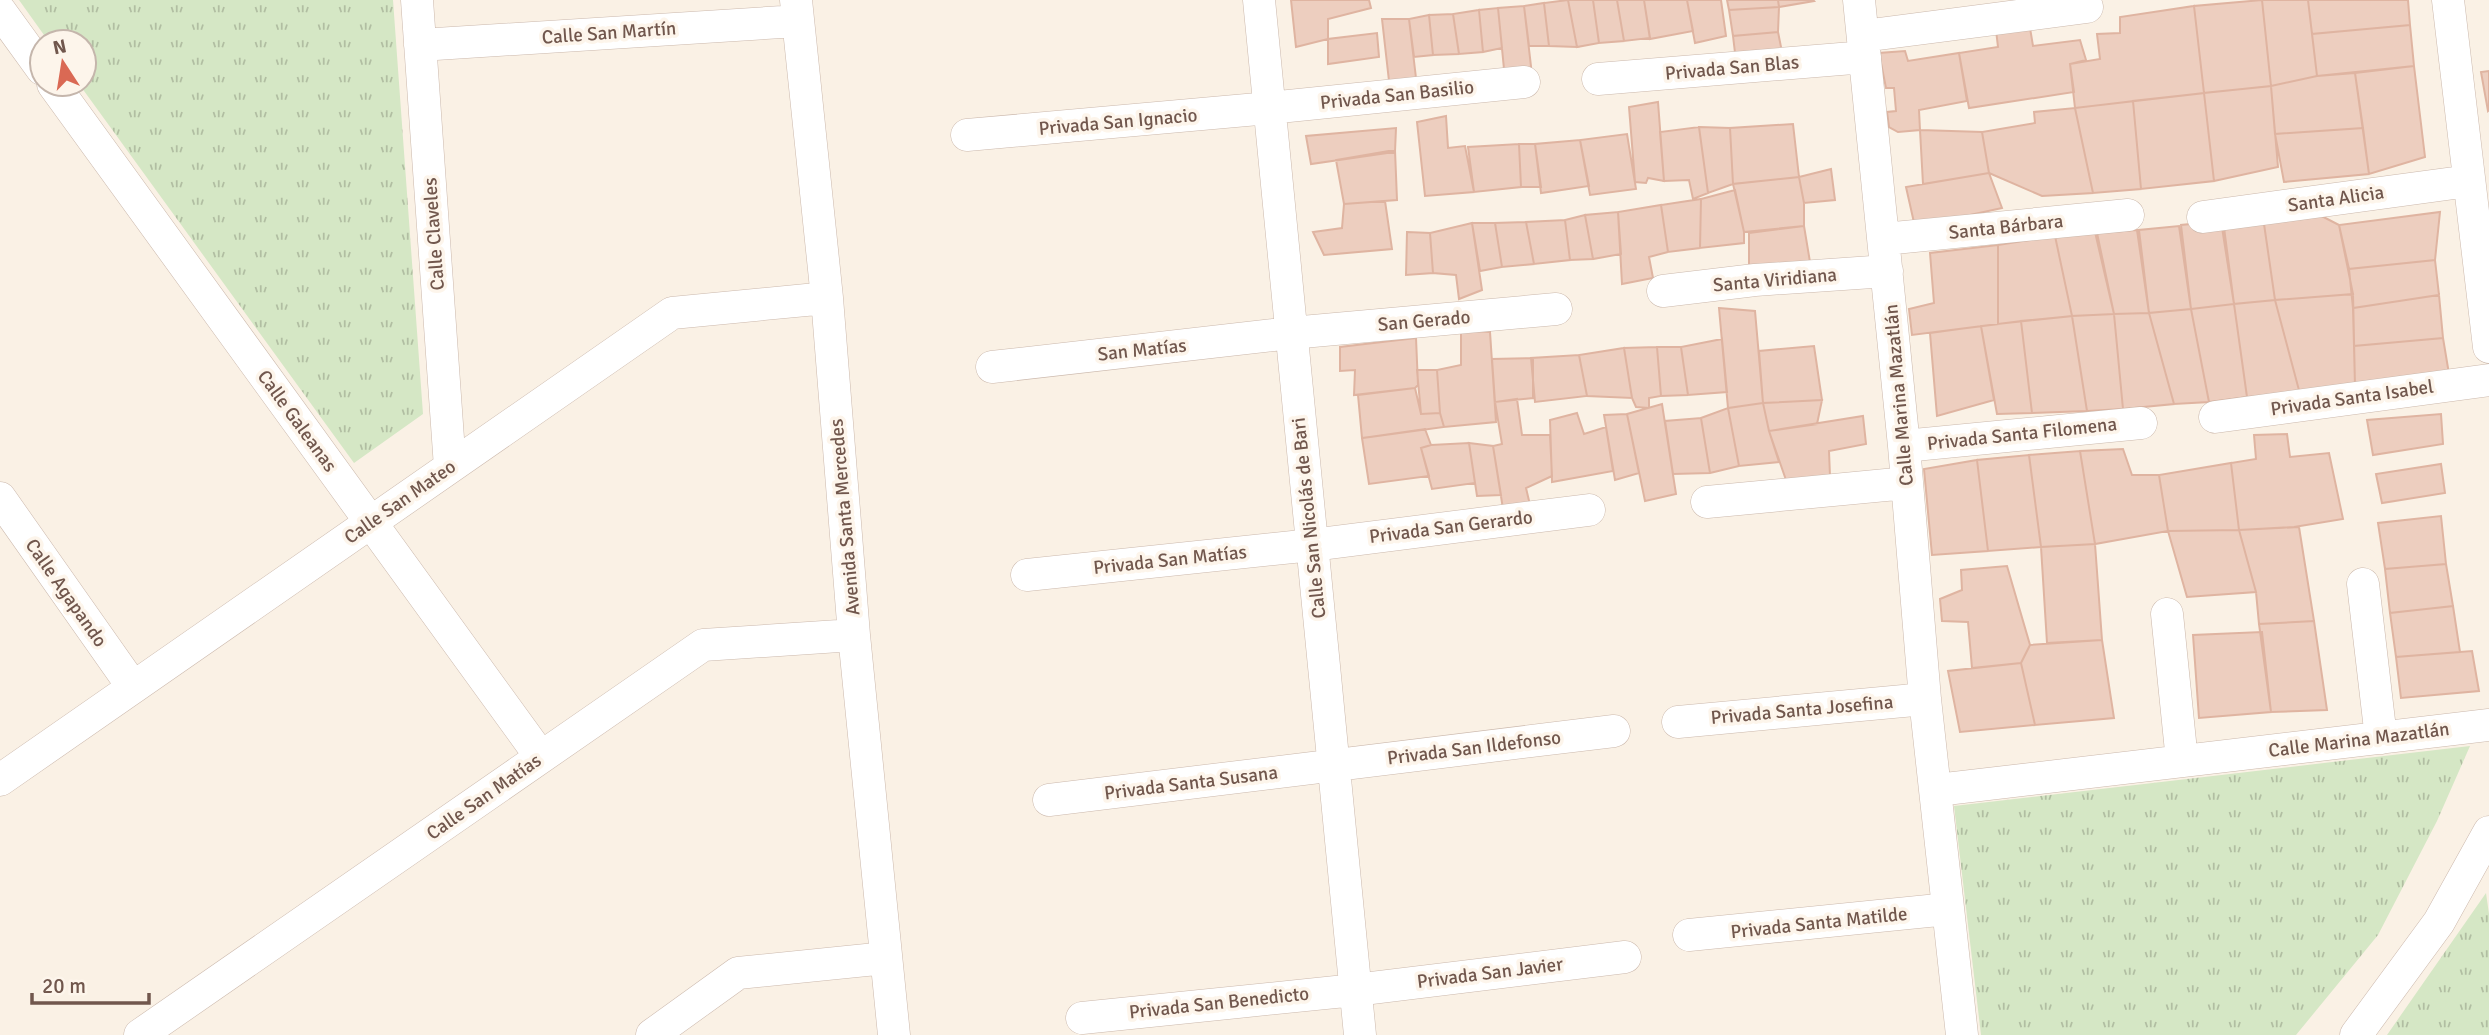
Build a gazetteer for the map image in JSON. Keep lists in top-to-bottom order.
{
  "streets": {
    "street": [
      "Calle San Martín",
      "Privada San Blas",
      "Privada San Basilio",
      "Privada San Ignacio",
      "Santa Alicia",
      "Santa Bárbara",
      "Calle Claveles",
      "Santa Viridiana",
      "San Gerado",
      "San Matías",
      "Calle Marina Mazatlán",
      "Privada Santa Isabel",
      "Calle Galeanas",
      "Privada Santa Filomena",
      "Calle San Mateo",
      "Avenida Santa Mercedes",
      "Calle San Nicolás de Bari",
      "Privada San Gerardo",
      "Privada San Matías",
      "Calle Agapando",
      "Privada Santa Josefina",
      "Privada San Ildefonso",
      "Privada Santa Susana",
      "Calle San Matías",
      "Privada Santa Matilde",
      "Privada San Javier",
      "Privada San Benedicto"
    ]
  },
  "crossings": [
    ["Calle San Martín", "Calle Claveles"],
    ["Calle San Martín", "Avenida Santa Mercedes"],
    ["Privada San Blas", "Calle Marina Mazatlán"],
    ["Privada San Basilio", "Privada San Ignacio"],
    ["Privada San Basilio", "Calle San Nicolás de Bari"],
    ["Privada San Ignacio", "Calle San Nicolás de Bari"],
    ["Santa Bárbara", "Calle Marina Mazatlán"],
    ["Calle Claveles", "Calle San Mateo"],
    ["Santa Viridiana", "Calle Marina Mazatlán"],
    ["San Gerado", "San Matías"],
    ["San Gerado", "Calle San Nicolás de Bari"],
    ["San Matías", "Calle San Nicolás de Bari"],
    ["Calle Marina Mazatlán", "Privada Santa Filomena"],
    ["Calle Marina Mazatlán", "Privada Santa Josefina"],
    ["Calle Marina Mazatlán", "Privada Santa Matilde"],
    ["Calle Galeanas", "Calle San Mateo"],
    ["Calle Galeanas", "Calle San Matías"],
    ["Calle San Mateo", "Avenida Santa Mercedes"],
    ["Calle San Mateo", "Calle Agapando"],
    ["Avenida Santa Mercedes", "Calle San Matías"],
    ["Calle San Nicolás de Bari", "Privada San Gerardo"],
    ["Calle San Nicolás de Bari", "Privada San Matías"],
    ["Calle San Nicolás de Bari", "Privada San Ildefonso"],
    ["Calle San Nicolás de Bari", "Privada Santa Susana"],
    ["Calle San Nicolás de Bari", "Privada San Javier"],
    ["Calle San Nicolás de Bari", "Privada San Benedicto"],
    ["Privada San Gerardo", "Privada San Matías"],
    ["Privada San Ildefonso", "Privada Santa Susana"],
    ["Privada San Javier", "Privada San Benedicto"]
  ],
  "scale_bar": "20 m",
  "north": "top"
}
